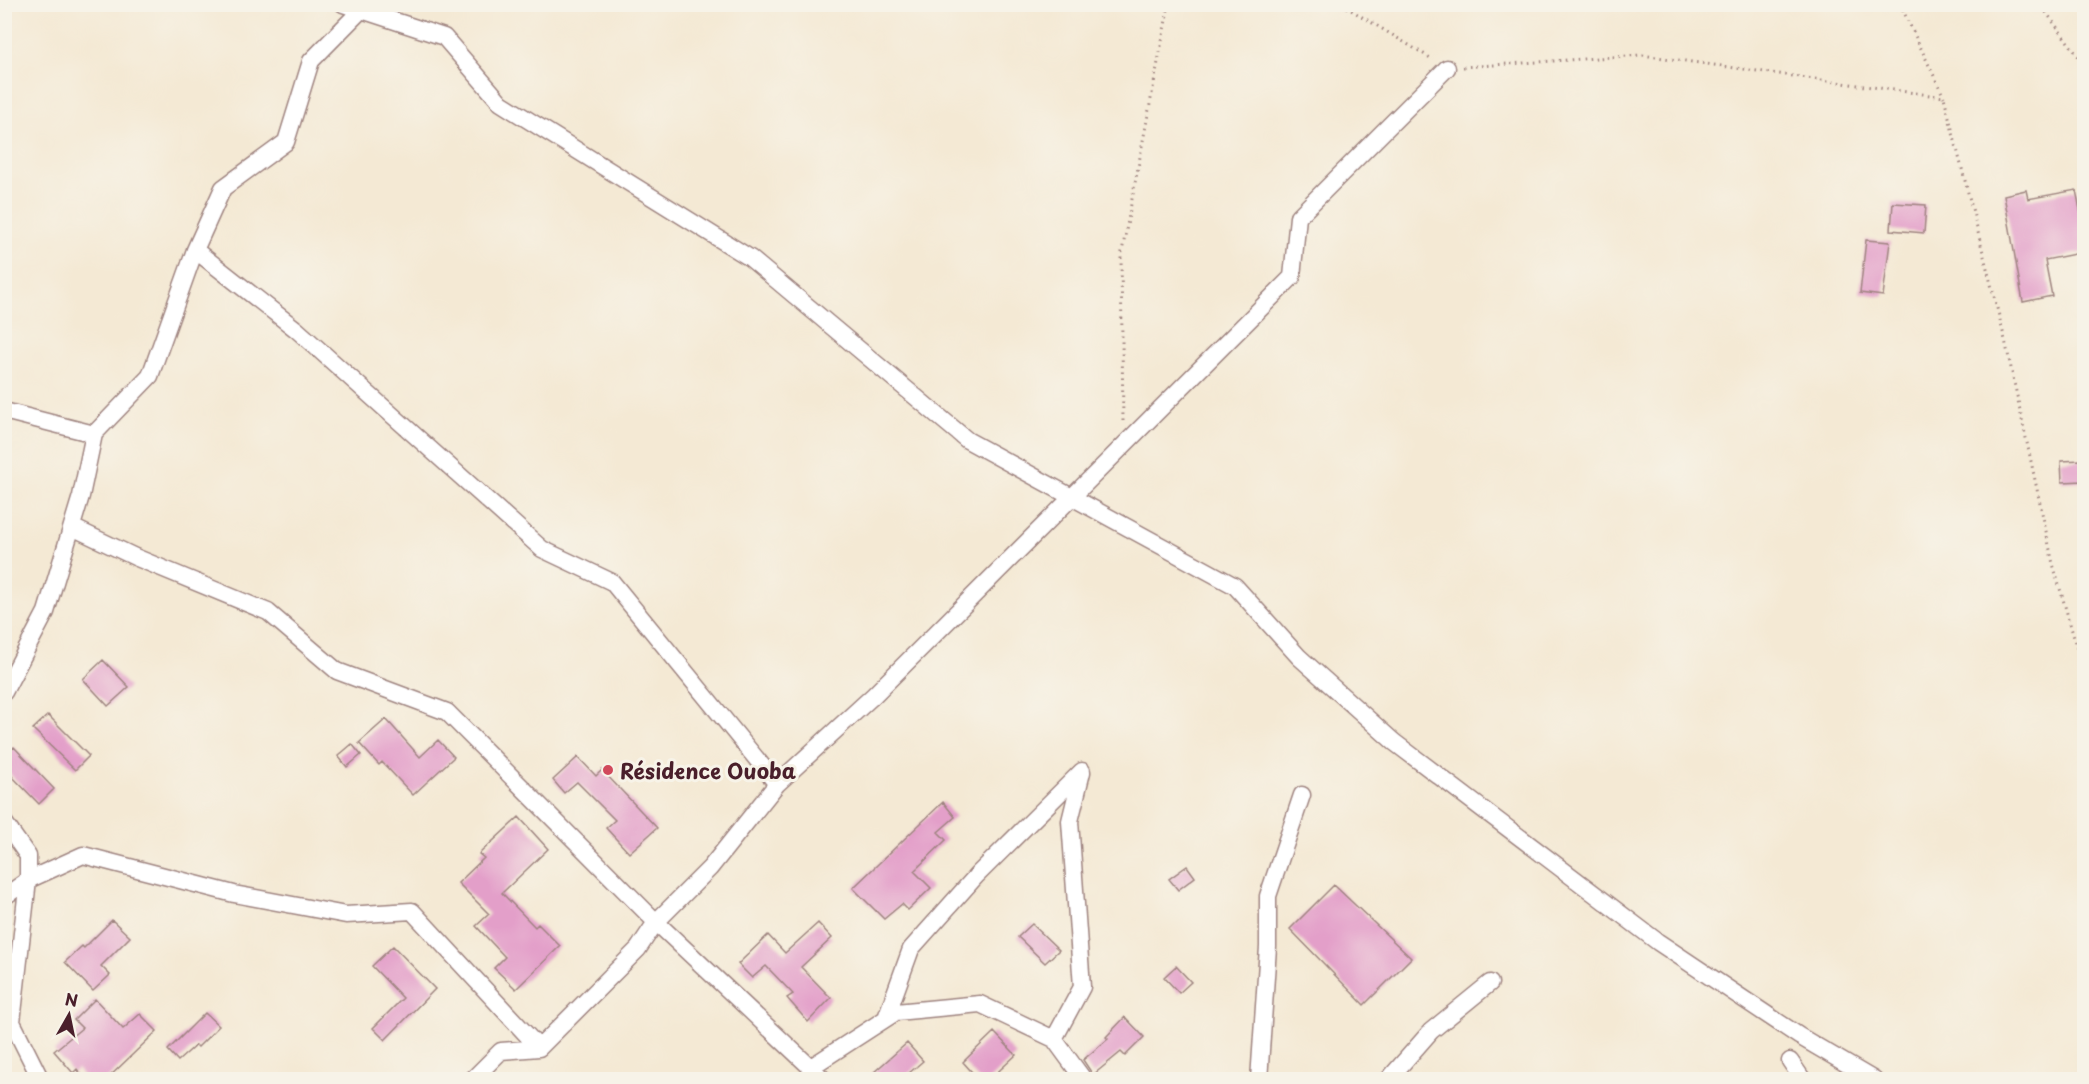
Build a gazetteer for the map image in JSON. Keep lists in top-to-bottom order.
{
  "places": ["Résidence Ouoba"],
  "north": "top"
}
